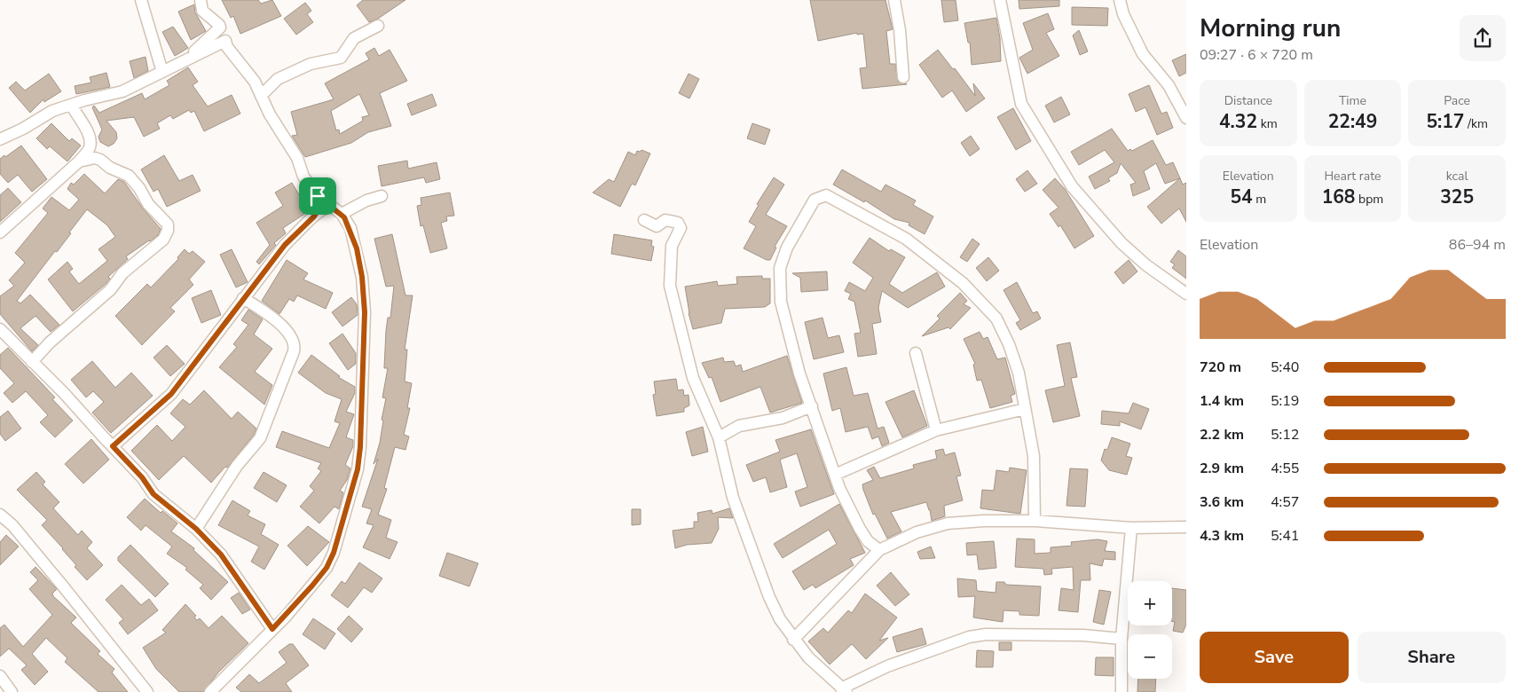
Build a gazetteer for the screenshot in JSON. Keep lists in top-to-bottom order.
{
  "page": {
    "heading": ["Morning run", "09:27 · 6 × 720 m"],
    "stats": [
      ["Distance", "4.32 km"],
      ["Time", "22:49"],
      ["Pace", "5:17 /km"],
      ["Elevation", "54 m"],
      ["Heart rate", "168 bpm"],
      ["kcal", "325"]
    ],
    "chart": ["Elevation", "86–94 m"],
    "list": [
      {
        "name": "720 m",
        "note": "5:40"
      },
      {
        "name": "1.4 km",
        "note": "5:19"
      },
      {
        "name": "2.2 km",
        "note": "5:12"
      },
      {
        "name": "2.9 km",
        "note": "4:55"
      },
      {
        "name": "3.6 km",
        "note": "4:57"
      },
      {
        "name": "4.3 km",
        "note": "5:41"
      }
    ],
    "map_buttons": ["+", "−"],
    "buttons": ["Save", "Share"]
  }
}
